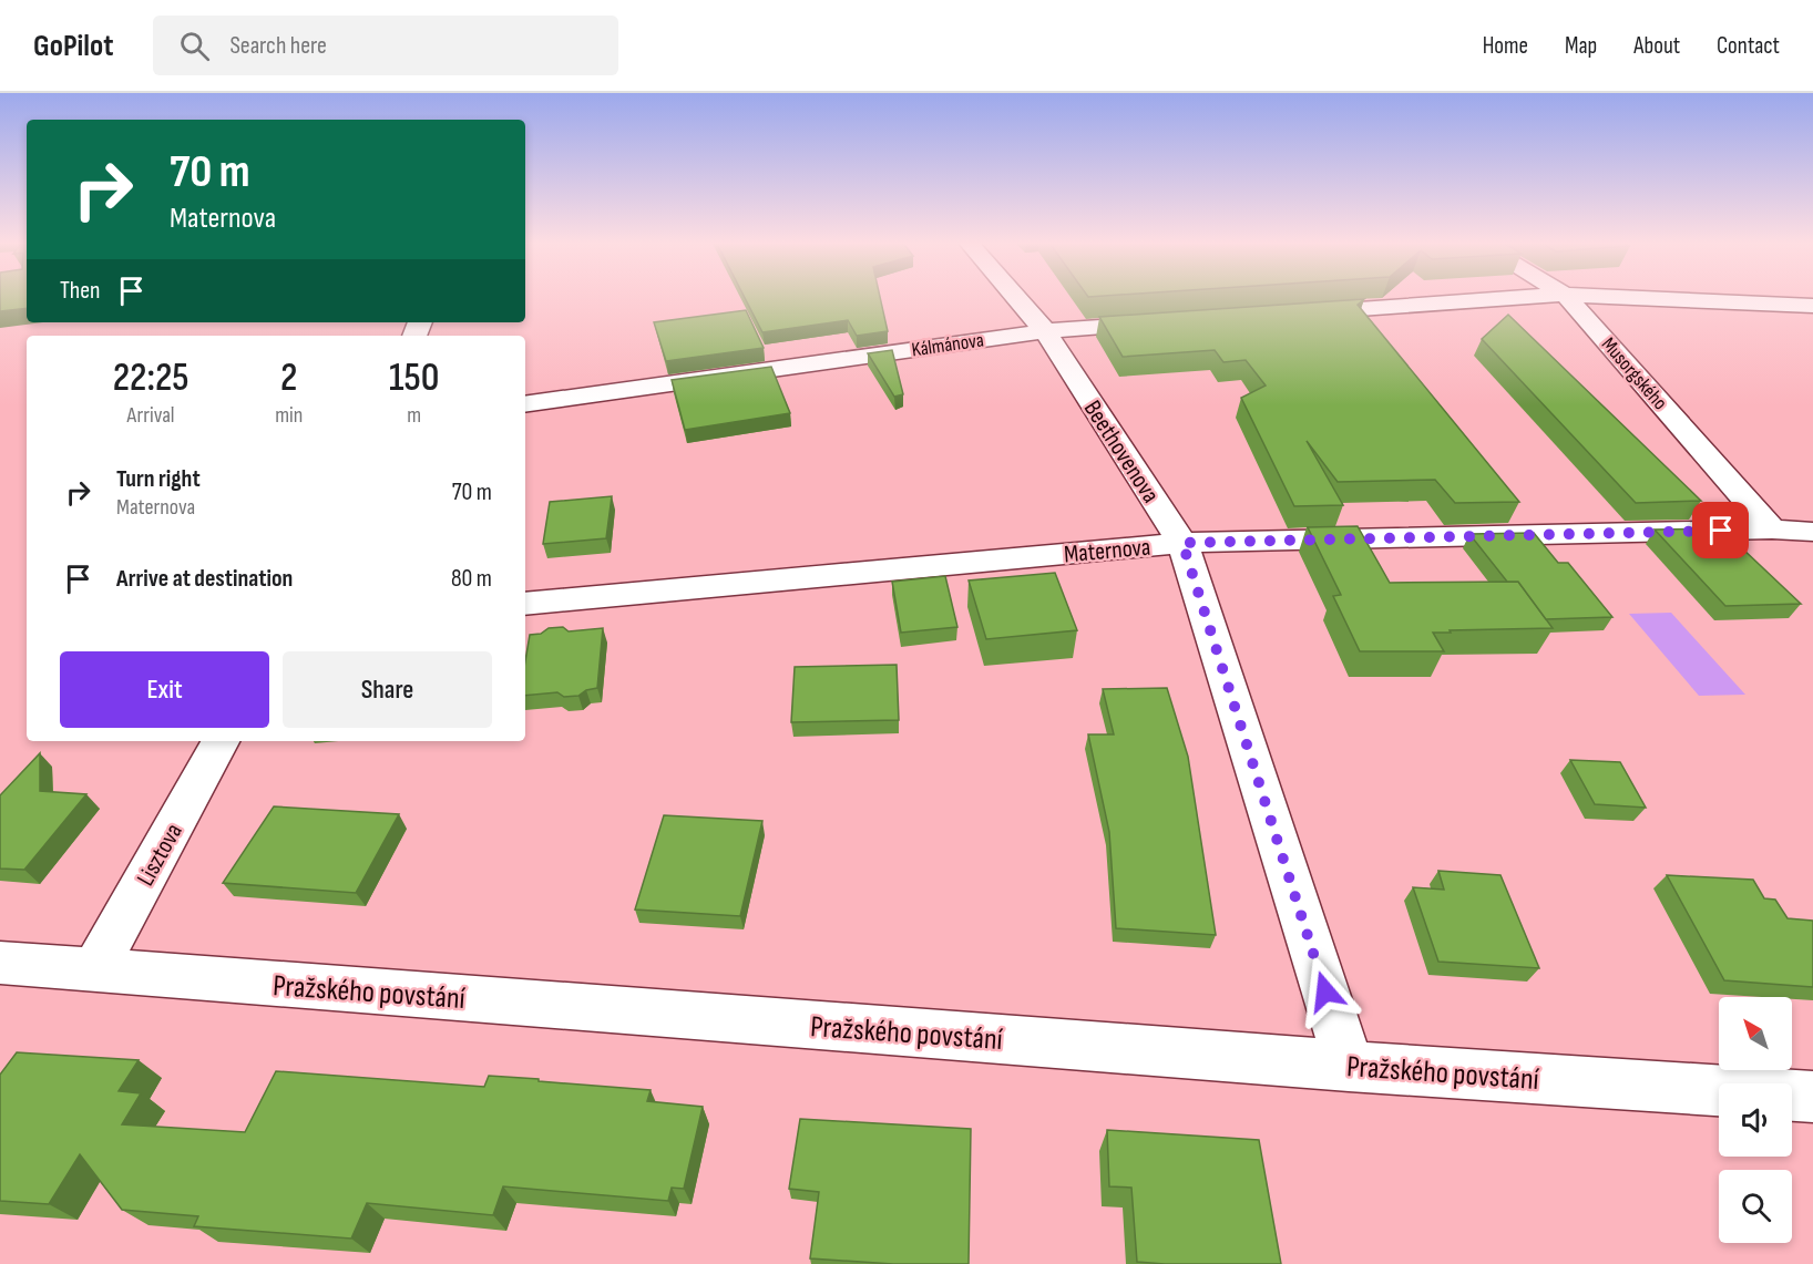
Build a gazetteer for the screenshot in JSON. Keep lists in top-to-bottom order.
{
  "streets": {
    "street": [
      "Kálmánova",
      "Musorgského",
      "Beethovenova",
      "Maternova",
      "Lisztova",
      "Pražského povstání"
    ]
  },
  "crossings": [
    ["Kálmánova", "Beethovenova"],
    ["Musorgského", "Maternova"],
    ["Beethovenova", "Maternova"],
    ["Beethovenova", "Pražského povstání"],
    ["Lisztova", "Pražského povstání"]
  ],
  "north": "top left",
  "page": {
    "header": "GoPilot",
    "search": "Search here",
    "nav": [
      "Home",
      "Map",
      "About",
      "Contact"
    ],
    "turn": ["70 m", "Maternova"],
    "then": "Then",
    "eta": [
      "22:25",
      "Arrival",
      "2",
      "min",
      "150",
      "m"
    ],
    "list": [
      {
        "name": "Turn right",
        "note": "Maternova",
        "value": "70 m"
      },
      {
        "name": "Arrive at destination",
        "value": "80 m"
      }
    ],
    "buttons": ["Exit", "Share"]
  }
}
